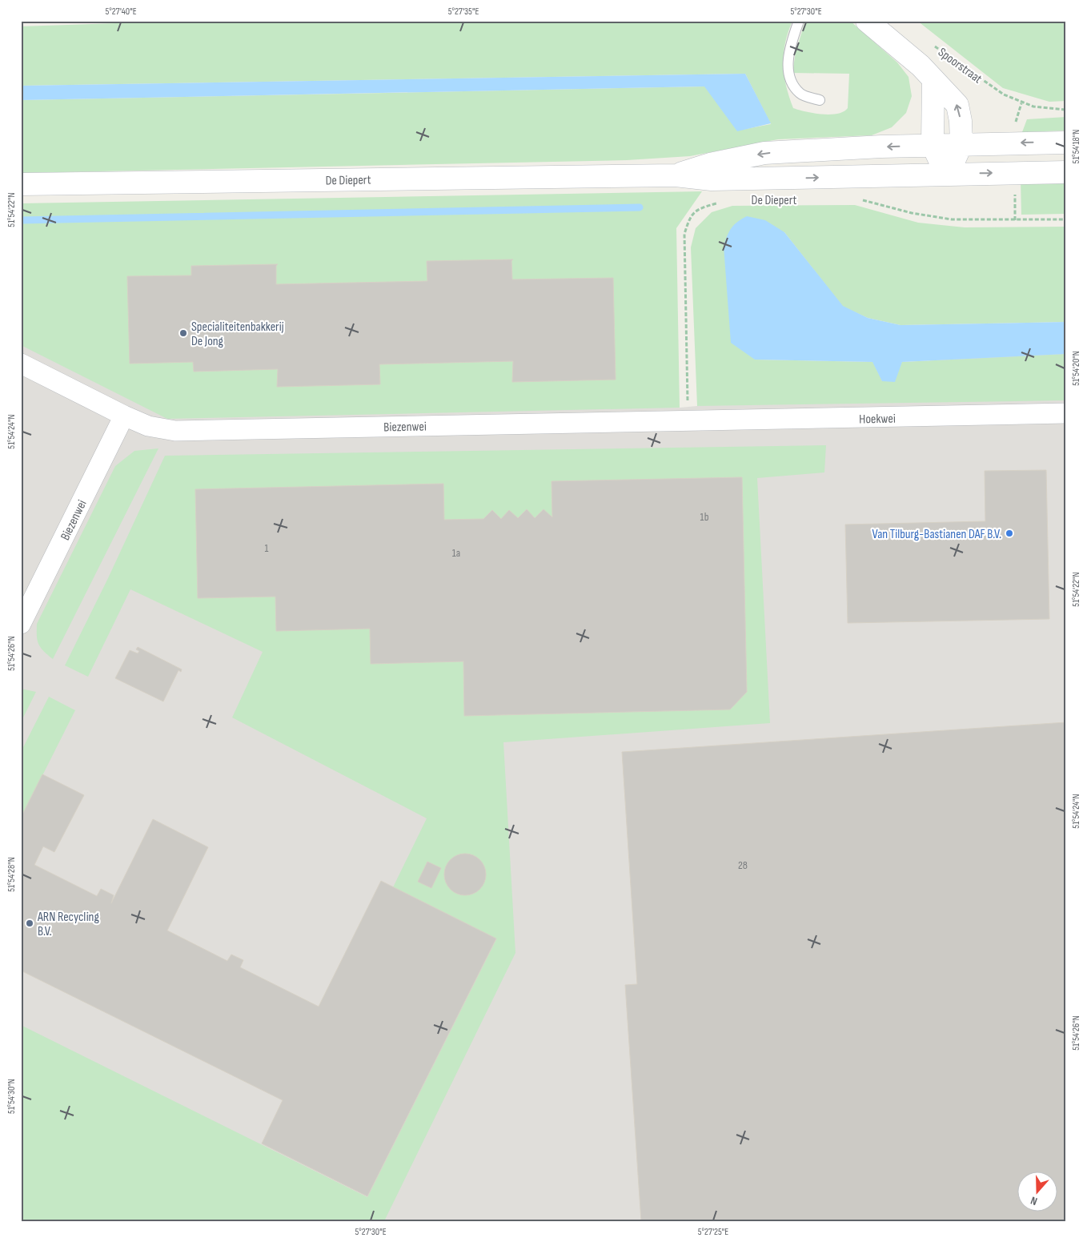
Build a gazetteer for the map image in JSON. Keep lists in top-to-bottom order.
{
  "streets": {
    "main road": ["Spoorstraat", "De Diepert"],
    "street": ["Hoekwei", "Biezenwei"]
  },
  "crossings": [
    ["Spoorstraat", "De Diepert"],
    ["Hoekwei", "Biezenwei"]
  ],
  "places": ["Specialiteitenbakkerij De Jong", "Van Tilburg-Bastianen DAF B.V.", "ARN Recycling B.V."],
  "house_numbers": [
    "1b",
    "1",
    "1a",
    "28"
  ],
  "north": "bottom",
  "coordinates": [
    "5°27'40\"E",
    "5°27'35\"E",
    "5°27'30\"E",
    "51°54'18\"N",
    "51°54'22\"N",
    "51°54'20\"N",
    "51°54'24\"N",
    "51°54'26\"N",
    "51°54'28\"N",
    "51°54'30\"N",
    "5°27'25\"E"
  ]
}
